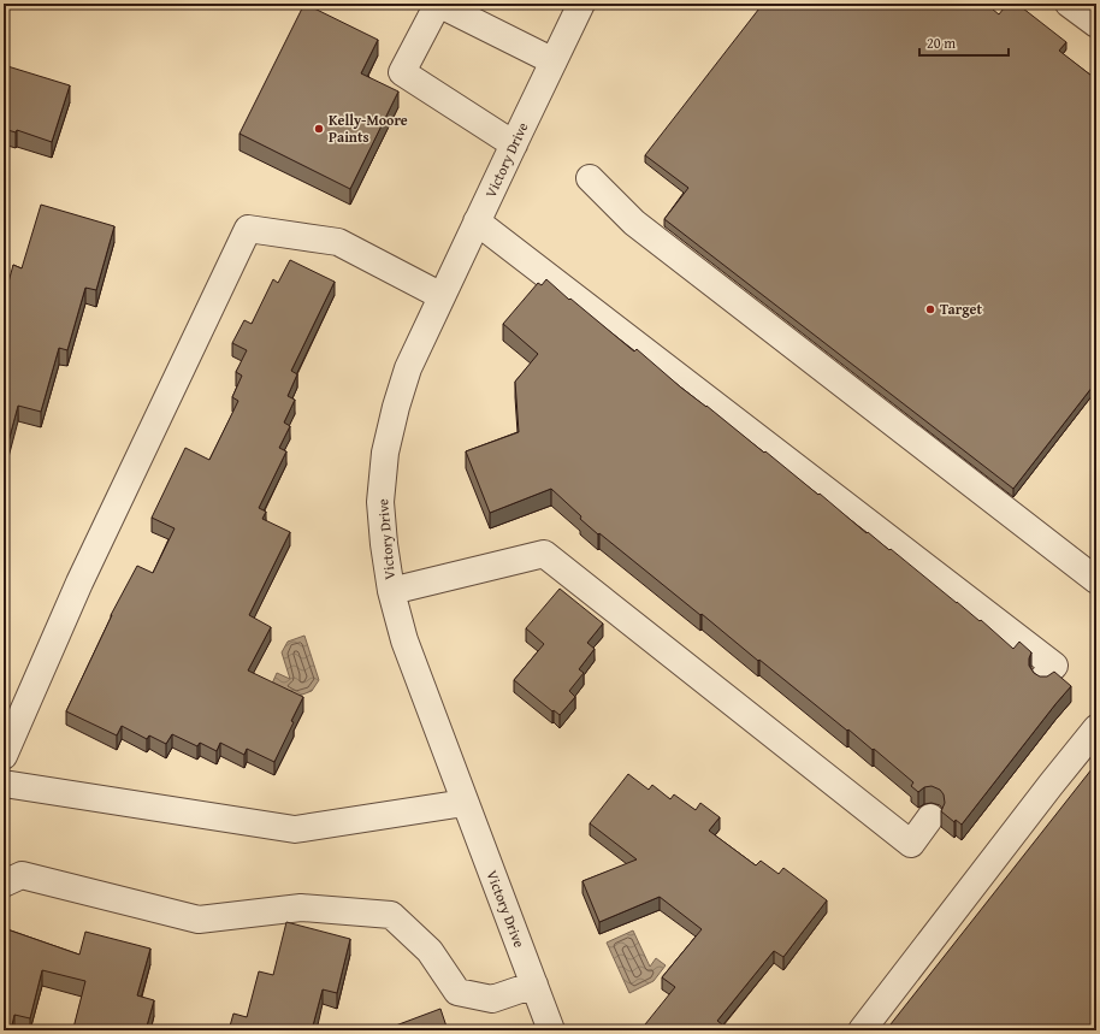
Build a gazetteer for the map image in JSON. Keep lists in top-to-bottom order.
{
  "streets": {
    "street": ["Victory Drive"]
  },
  "places": ["Kelly-Moore Paints", "Target"],
  "scale_bar": "20 m"
}
